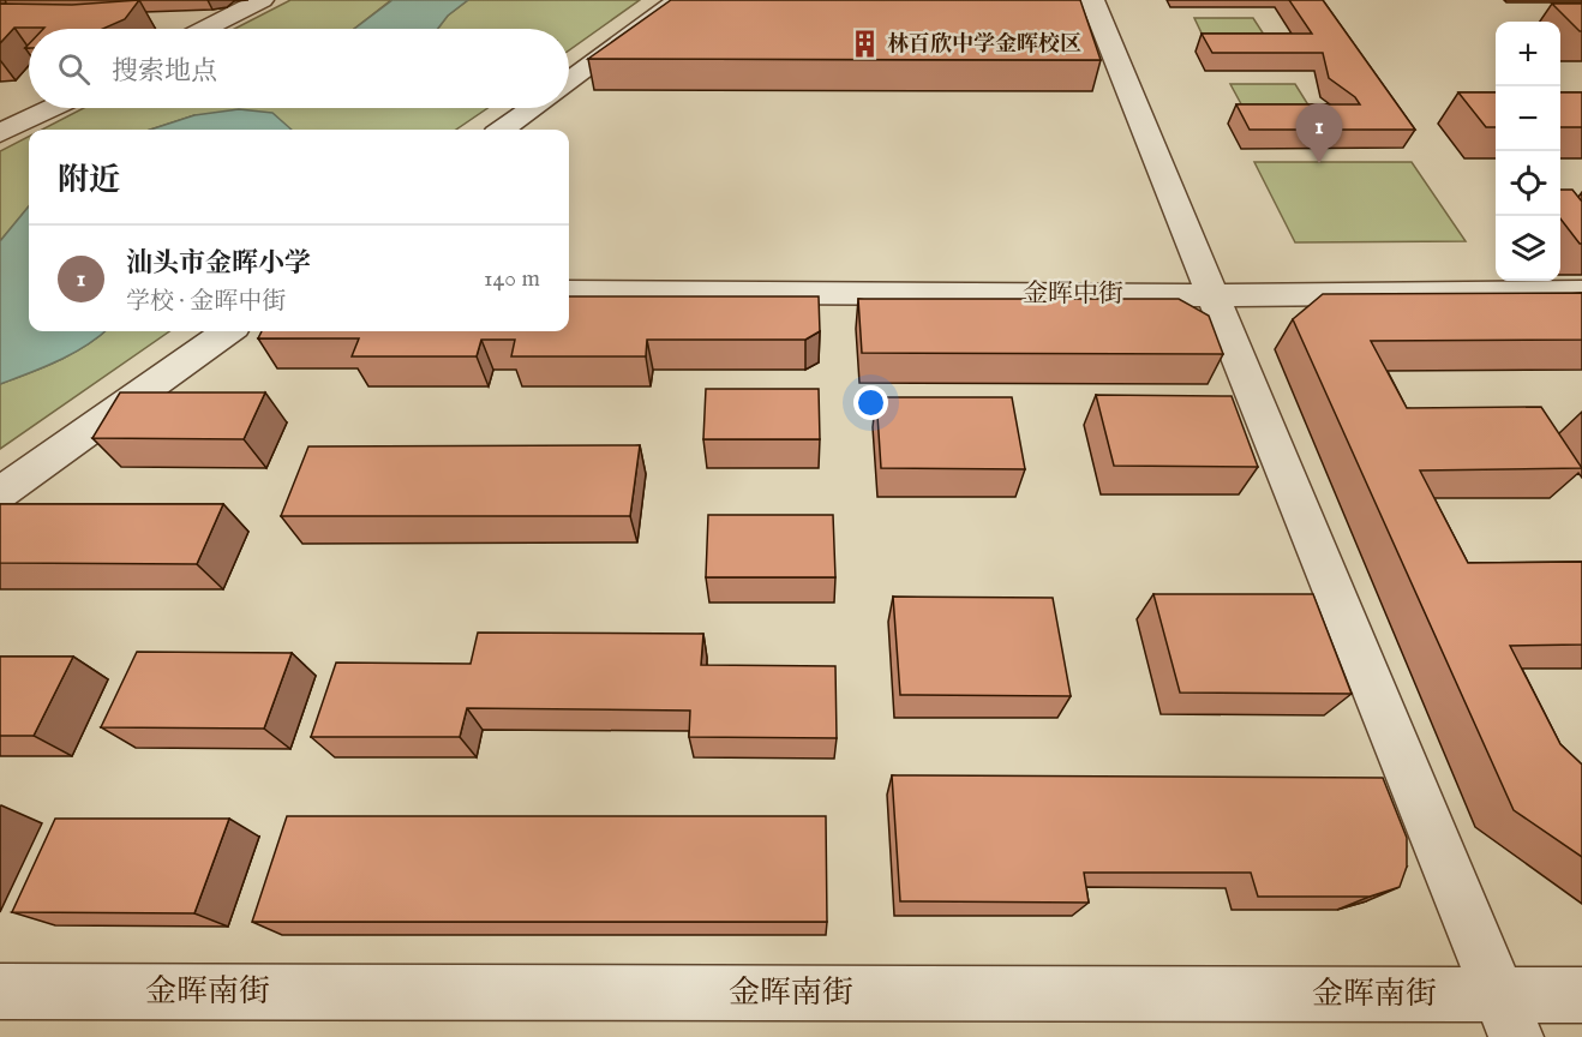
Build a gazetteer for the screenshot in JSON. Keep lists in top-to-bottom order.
{
  "streets": {
    "street": ["金晖中街", "金晖南街"]
  },
  "places": {
    "building": ["林百欣中学金晖校区"]
  },
  "page": {
    "map_buttons": ["+", "−"],
    "search": "搜索地点",
    "pins": "1",
    "heading": "附近",
    "list": [
      {
        "mark": "1",
        "name": "汕头市金晖小学",
        "note": "学校 · 金晖中街",
        "value": "140 m"
      }
    ]
  }
}
